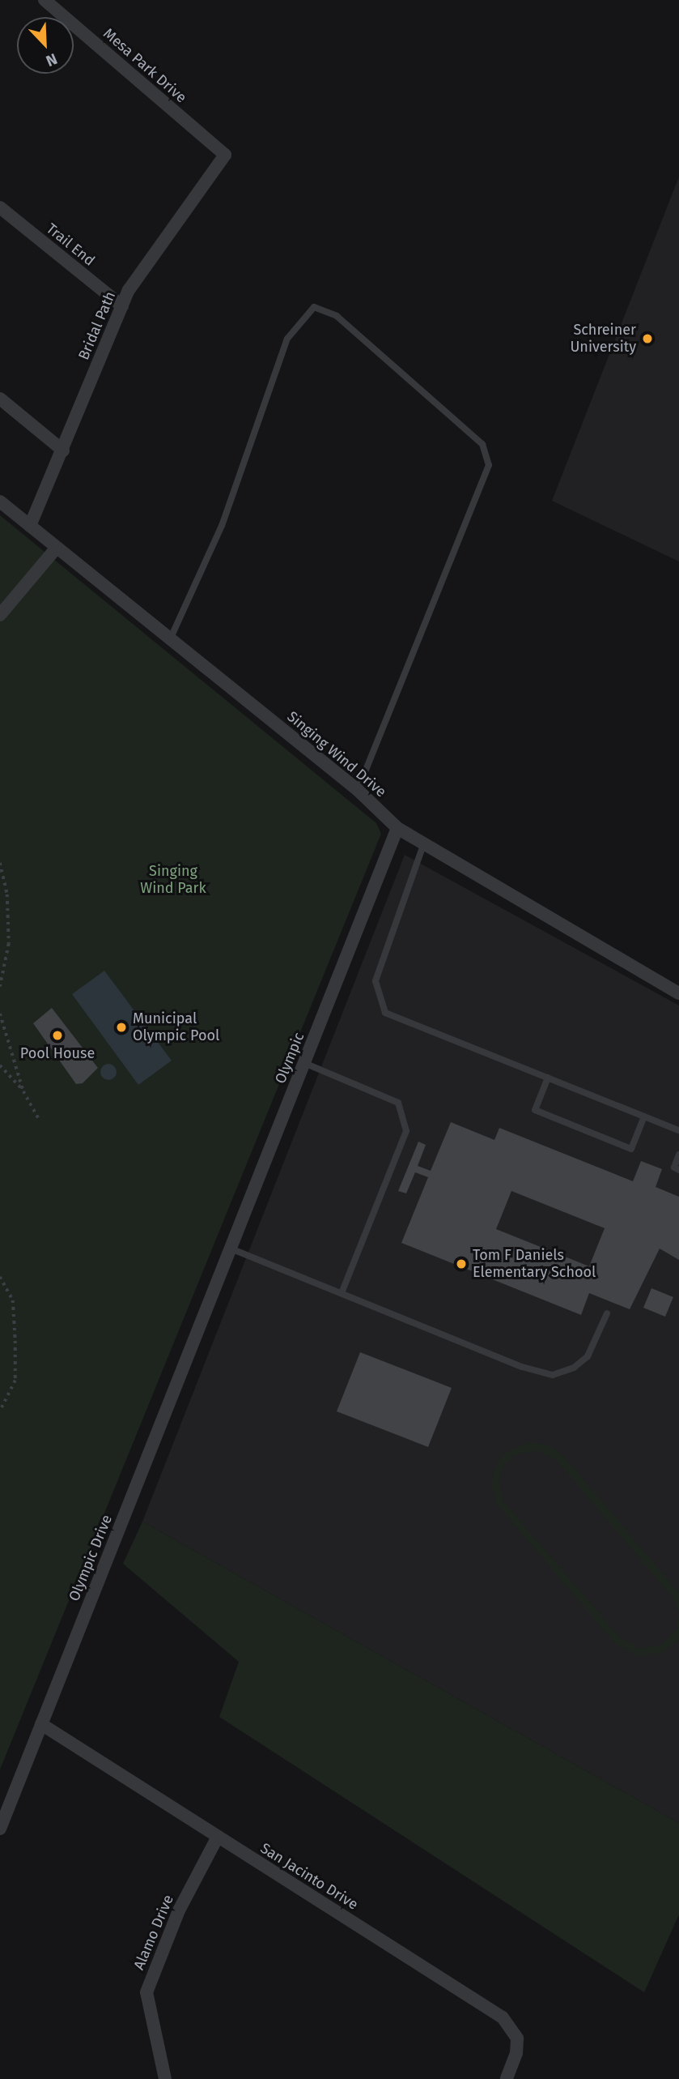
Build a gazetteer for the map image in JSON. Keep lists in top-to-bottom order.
{
  "streets": {
    "street": [
      "Mesa Park Drive",
      "Trail End",
      "Bridal Path",
      "Singing Wind Drive",
      "Olympic",
      "Olympic Drive",
      "San Jacinto Drive",
      "Alamo Drive"
    ]
  },
  "crossings": [
    ["Mesa Park Drive", "Bridal Path"],
    ["Trail End", "Bridal Path"],
    ["Bridal Path", "Singing Wind Drive"],
    ["Singing Wind Drive", "Olympic"],
    ["Olympic", "Olympic Drive"],
    ["Olympic Drive", "San Jacinto Drive"],
    ["San Jacinto Drive", "Alamo Drive"]
  ],
  "parks": ["Singing Wind Park"],
  "places": [
    "Schreiner University",
    "Municipal Olympic Pool",
    "Pool House",
    "Tom F Daniels Elementary School"
  ],
  "north": "bottom right"
}
